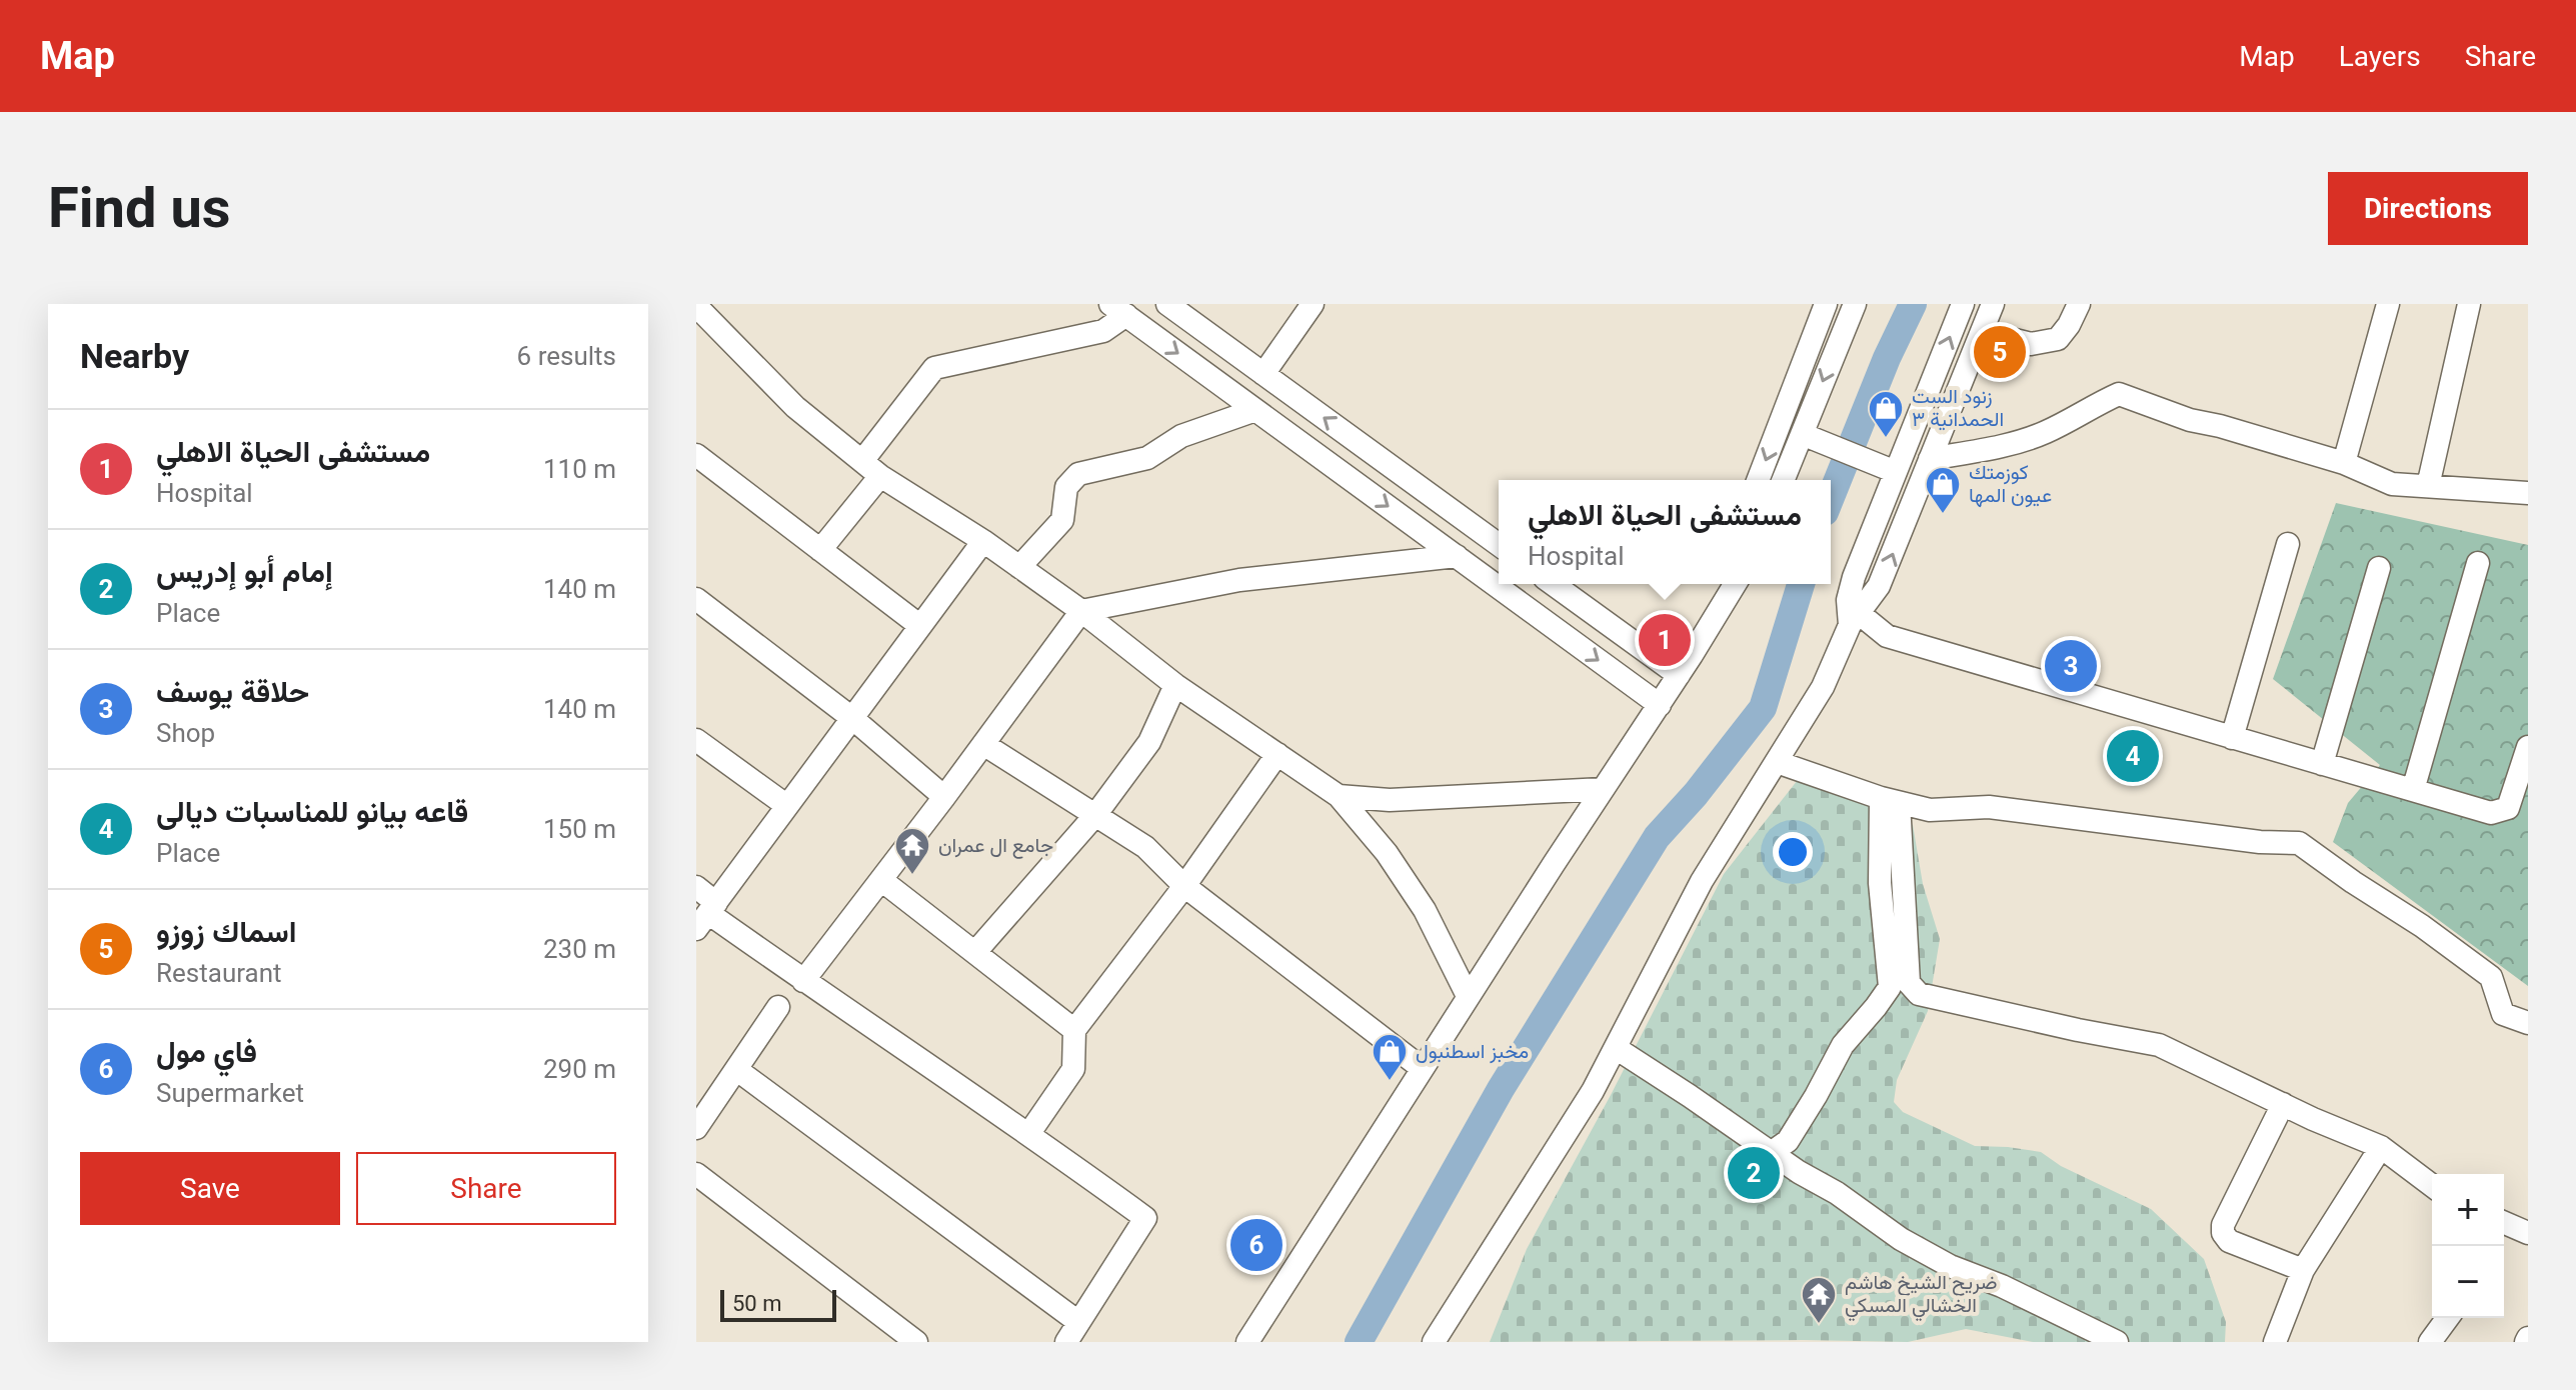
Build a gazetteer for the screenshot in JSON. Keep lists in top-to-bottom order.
{
  "places": {
    "shop": ["زنود الست الحمدانية ٣", "كوزمتك عيون المها", "مخبز اسطنبول"],
    "temple": ["جامع ال عمران", "ضريح الشيخ هاشم الخشالي المسكي"]
  },
  "scale_bar": "50 m",
  "page": {
    "header": "Map",
    "nav": ["Map", "Layers", "Share"],
    "buttons": [
      "Directions",
      ["Save", "Share"]
    ],
    "title": "Find us",
    "heading": ["Nearby", "6 results"],
    "pins": [
      "5",
      "1",
      "3",
      "4",
      "2",
      "6"
    ],
    "list": [
      {
        "mark": "1",
        "name": "مستشفى الحياة الاهلي",
        "note": "Hospital",
        "value": "110 m"
      },
      {
        "mark": "2",
        "name": "إمام أبو إدريس",
        "note": "Place",
        "value": "140 m"
      },
      {
        "mark": "3",
        "name": "حلاقة يوسف",
        "note": "Shop",
        "value": "140 m"
      },
      {
        "mark": "4",
        "name": "قاعه بيانو للمناسبات ديالى",
        "note": "Place",
        "value": "150 m"
      },
      {
        "mark": "5",
        "name": "اسماك زوزو",
        "note": "Restaurant",
        "value": "230 m"
      },
      {
        "mark": "6",
        "name": "فاي مول",
        "note": "Supermarket",
        "value": "290 m"
      }
    ],
    "popup": ["مستشفى الحياة الاهلي", "Hospital"],
    "map_buttons": ["+", "−"],
    "scale": "50 m"
  }
}
